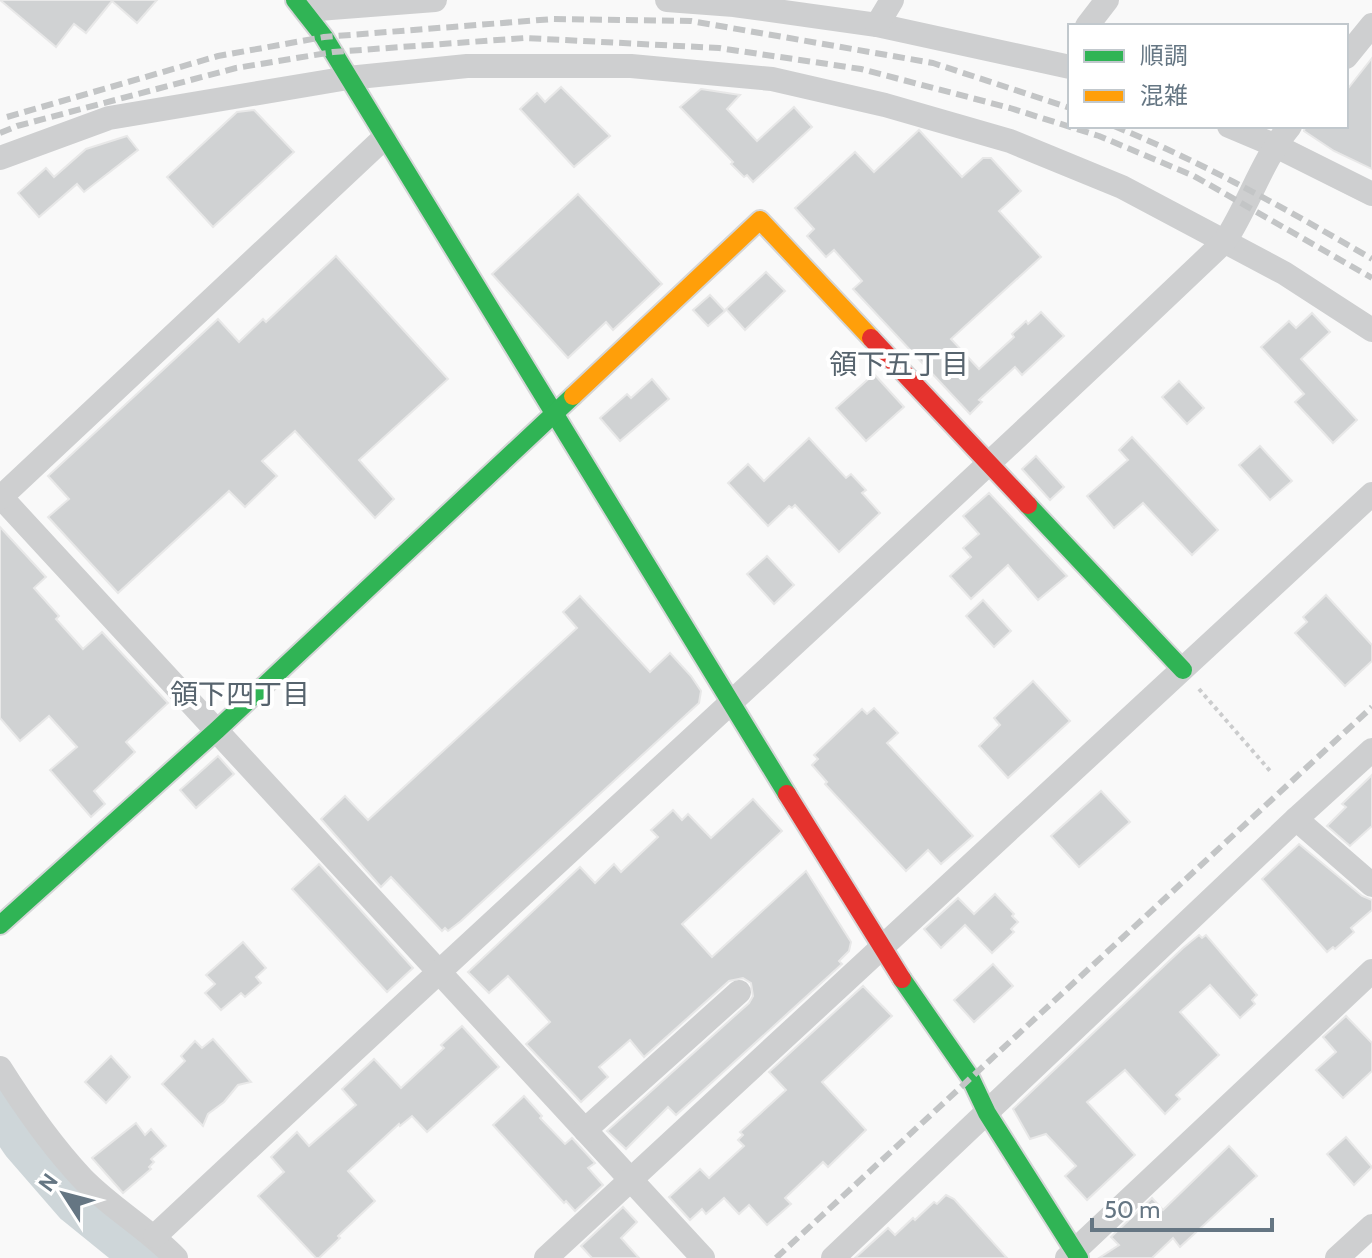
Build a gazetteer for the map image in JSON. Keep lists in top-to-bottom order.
{
  "districts": ["領下五丁目", "領下四丁目"],
  "legend": ["順調", "混雑"],
  "scale_bar": "50 m",
  "north": "top left"
}
